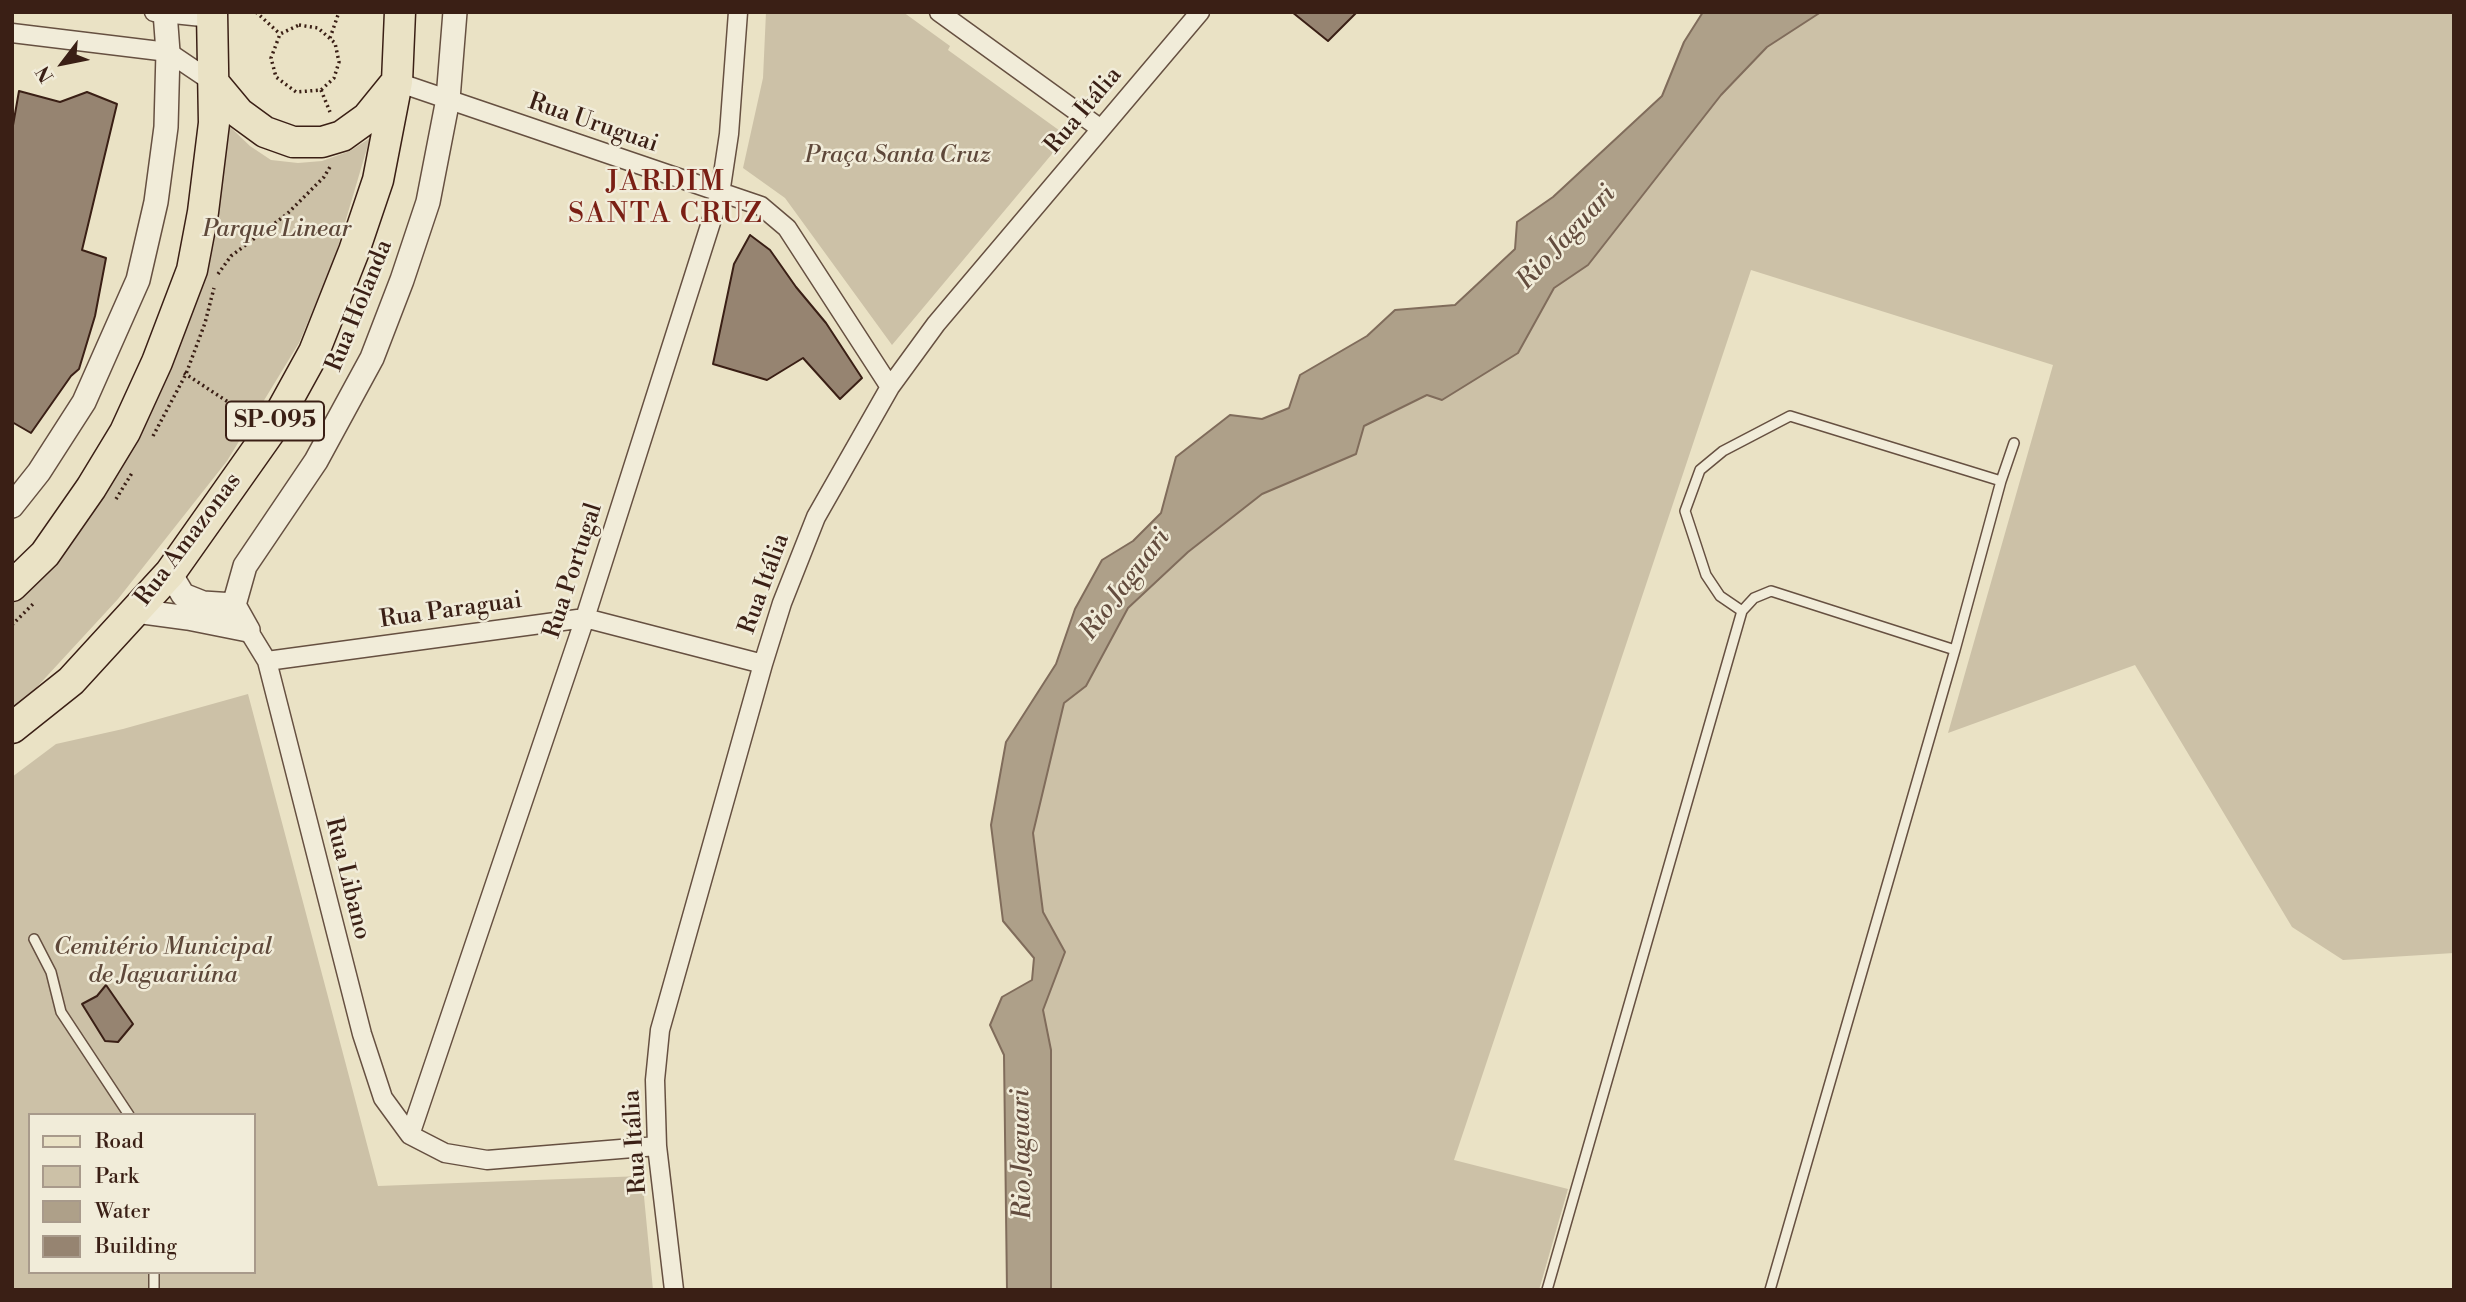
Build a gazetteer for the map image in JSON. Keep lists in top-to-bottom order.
{
  "streets": {
    "main road": ["SP-095", "Rua Amazonas"],
    "street": [
      "Rua Itália",
      "Rua Uruguai",
      "Rua Holanda",
      "Rua Portugal",
      "Rua Paraguai",
      "Rua Libano"
    ]
  },
  "crossings": [
    ["Rua Itália", "Rua Uruguai"],
    ["Rua Itália", "Rua Paraguai"],
    ["Rua Uruguai", "Rua Holanda"],
    ["Rua Uruguai", "Rua Amazonas"],
    ["Rua Uruguai", "Rua Portugal"],
    ["SP-095", "Rua Amazonas"],
    ["Rua Portugal", "Rua Paraguai"],
    ["Rua Portugal", "Rua Libano"],
    ["Rua Paraguai", "Rua Libano"]
  ],
  "districts": ["JARDIM SANTA CRUZ"],
  "water": ["Rio Jaguari"],
  "parks": ["Praça Santa Cruz", "Parque Linear", "Cemitério Municipal de Jaguariúna"],
  "legend": [
    "Road",
    "Park",
    "Water",
    "Building"
  ],
  "north": "bottom left"
}
